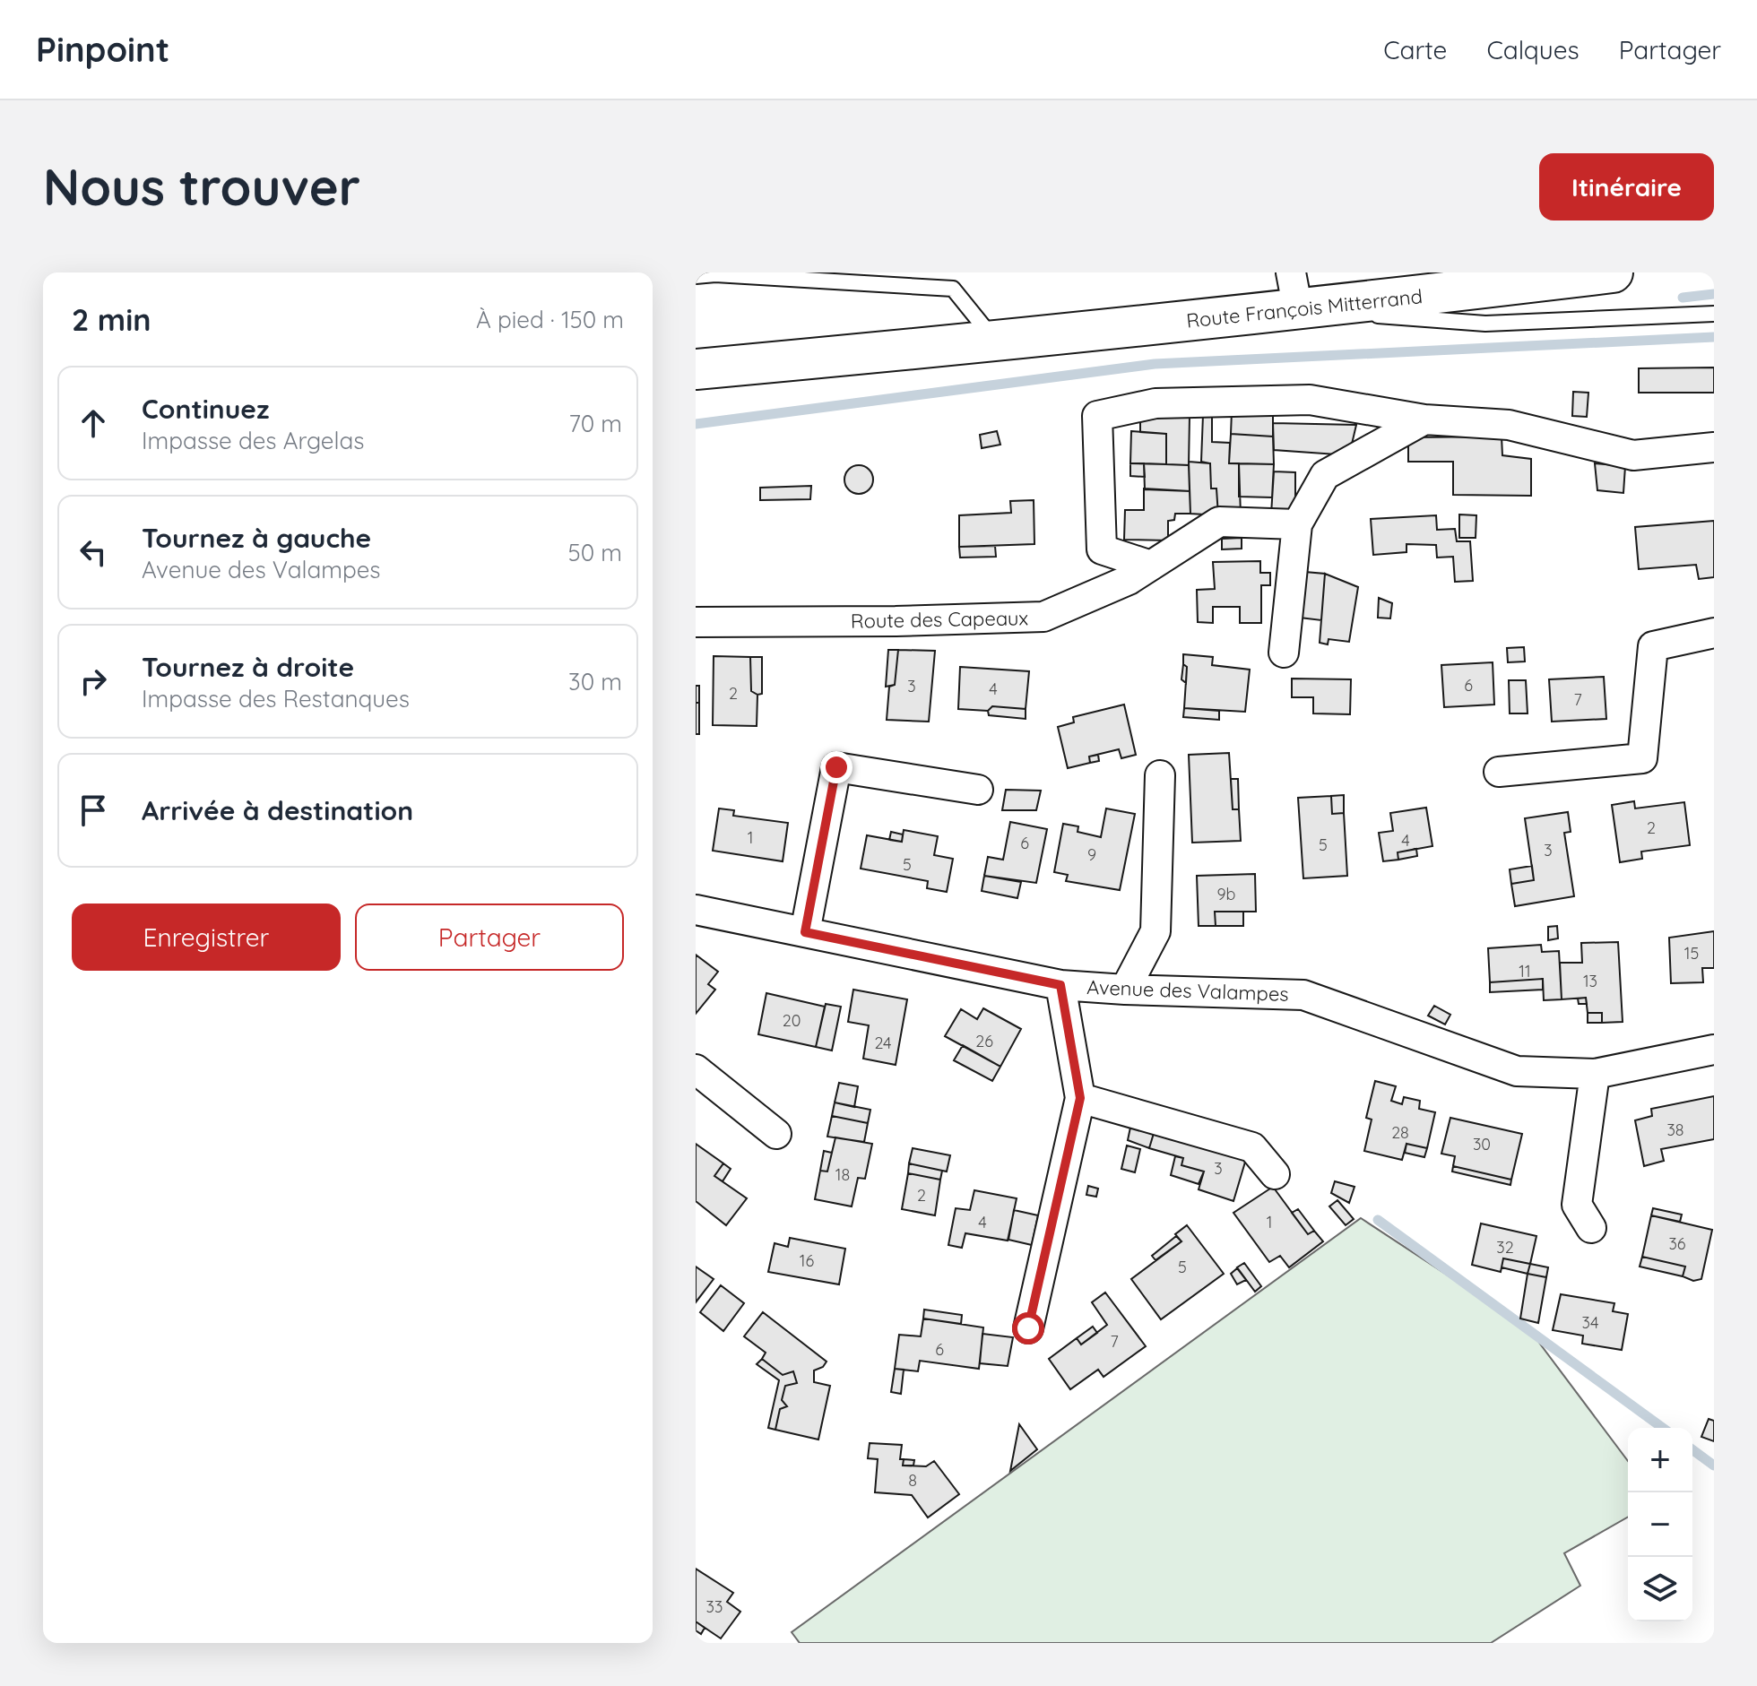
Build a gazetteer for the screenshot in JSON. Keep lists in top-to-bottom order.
{
  "streets": {
    "main road": ["Route François Mitterrand"],
    "street": ["Route des Capeaux", "Avenue des Valampes"]
  },
  "house_numbers": [
    "6",
    "3",
    "4",
    "2",
    "7",
    "2",
    "1",
    "4",
    "6",
    "5",
    "3",
    "9",
    "5",
    "9b",
    "15",
    "11",
    "13",
    "20",
    "26",
    "24",
    "38",
    "28",
    "30",
    "3",
    "18",
    "2",
    "4",
    "1",
    "36",
    "32",
    "16",
    "5",
    "34",
    "7",
    "6",
    "8",
    "33"
  ],
  "page": {
    "header": "Pinpoint",
    "nav": ["Carte", "Calques", "Partager"],
    "buttons": [
      "Itinéraire",
      ["Enregistrer", "Partager"]
    ],
    "title": "Nous trouver",
    "heading": ["2 min", "À pied · 150 m"],
    "list": [
      ["Continuez", "Impasse des Argelas", "70 m"],
      ["Tournez à gauche", "Avenue des Valampes", "50 m"],
      ["Tournez à droite", "Impasse des Restanques", "30 m"],
      "Arrivée à destination"
    ],
    "map_buttons": ["+", "−"]
  }
}
